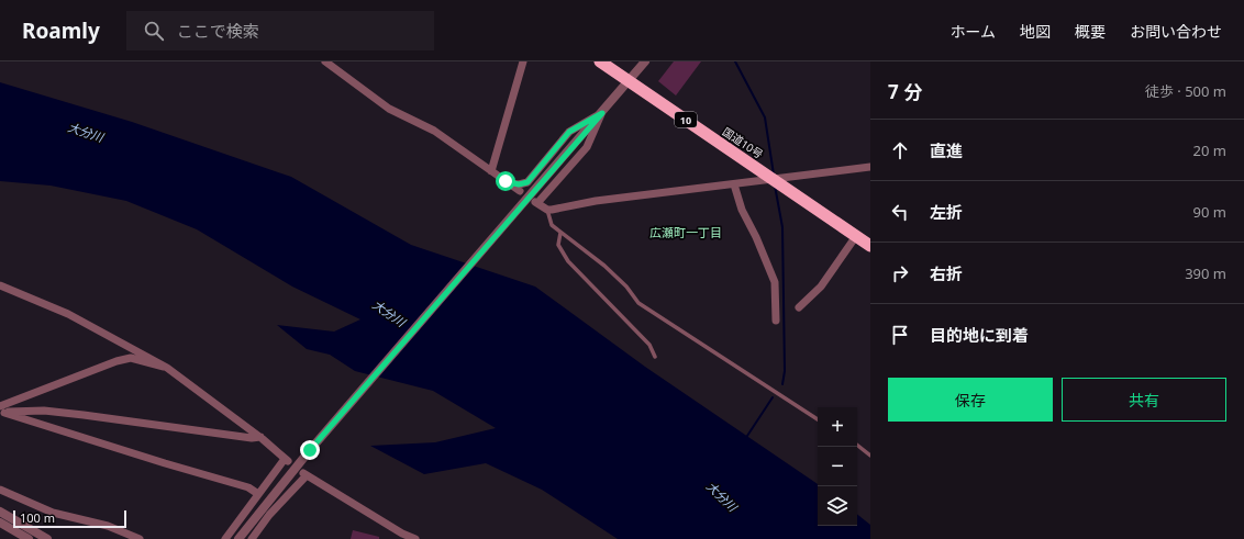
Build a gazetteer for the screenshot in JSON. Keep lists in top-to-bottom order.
{
  "streets": {
    "highway": ["10", "国道10号"]
  },
  "districts": ["広瀬町一丁目"],
  "water": ["大分川"],
  "scale_bar": "100 m",
  "page": {
    "header": "Roamly",
    "search": "ここで検索",
    "nav": [
      "ホーム",
      "地図",
      "概要",
      "お問い合わせ"
    ],
    "heading": ["7 分", "徒歩 · 500 m"],
    "list": [
      ["直進", "20 m"],
      ["左折", "90 m"],
      ["右折", "390 m"],
      "目的地に到着"
    ],
    "buttons": ["保存", "共有"],
    "map_buttons": ["+", "−"],
    "scale": "100 m"
  }
}
